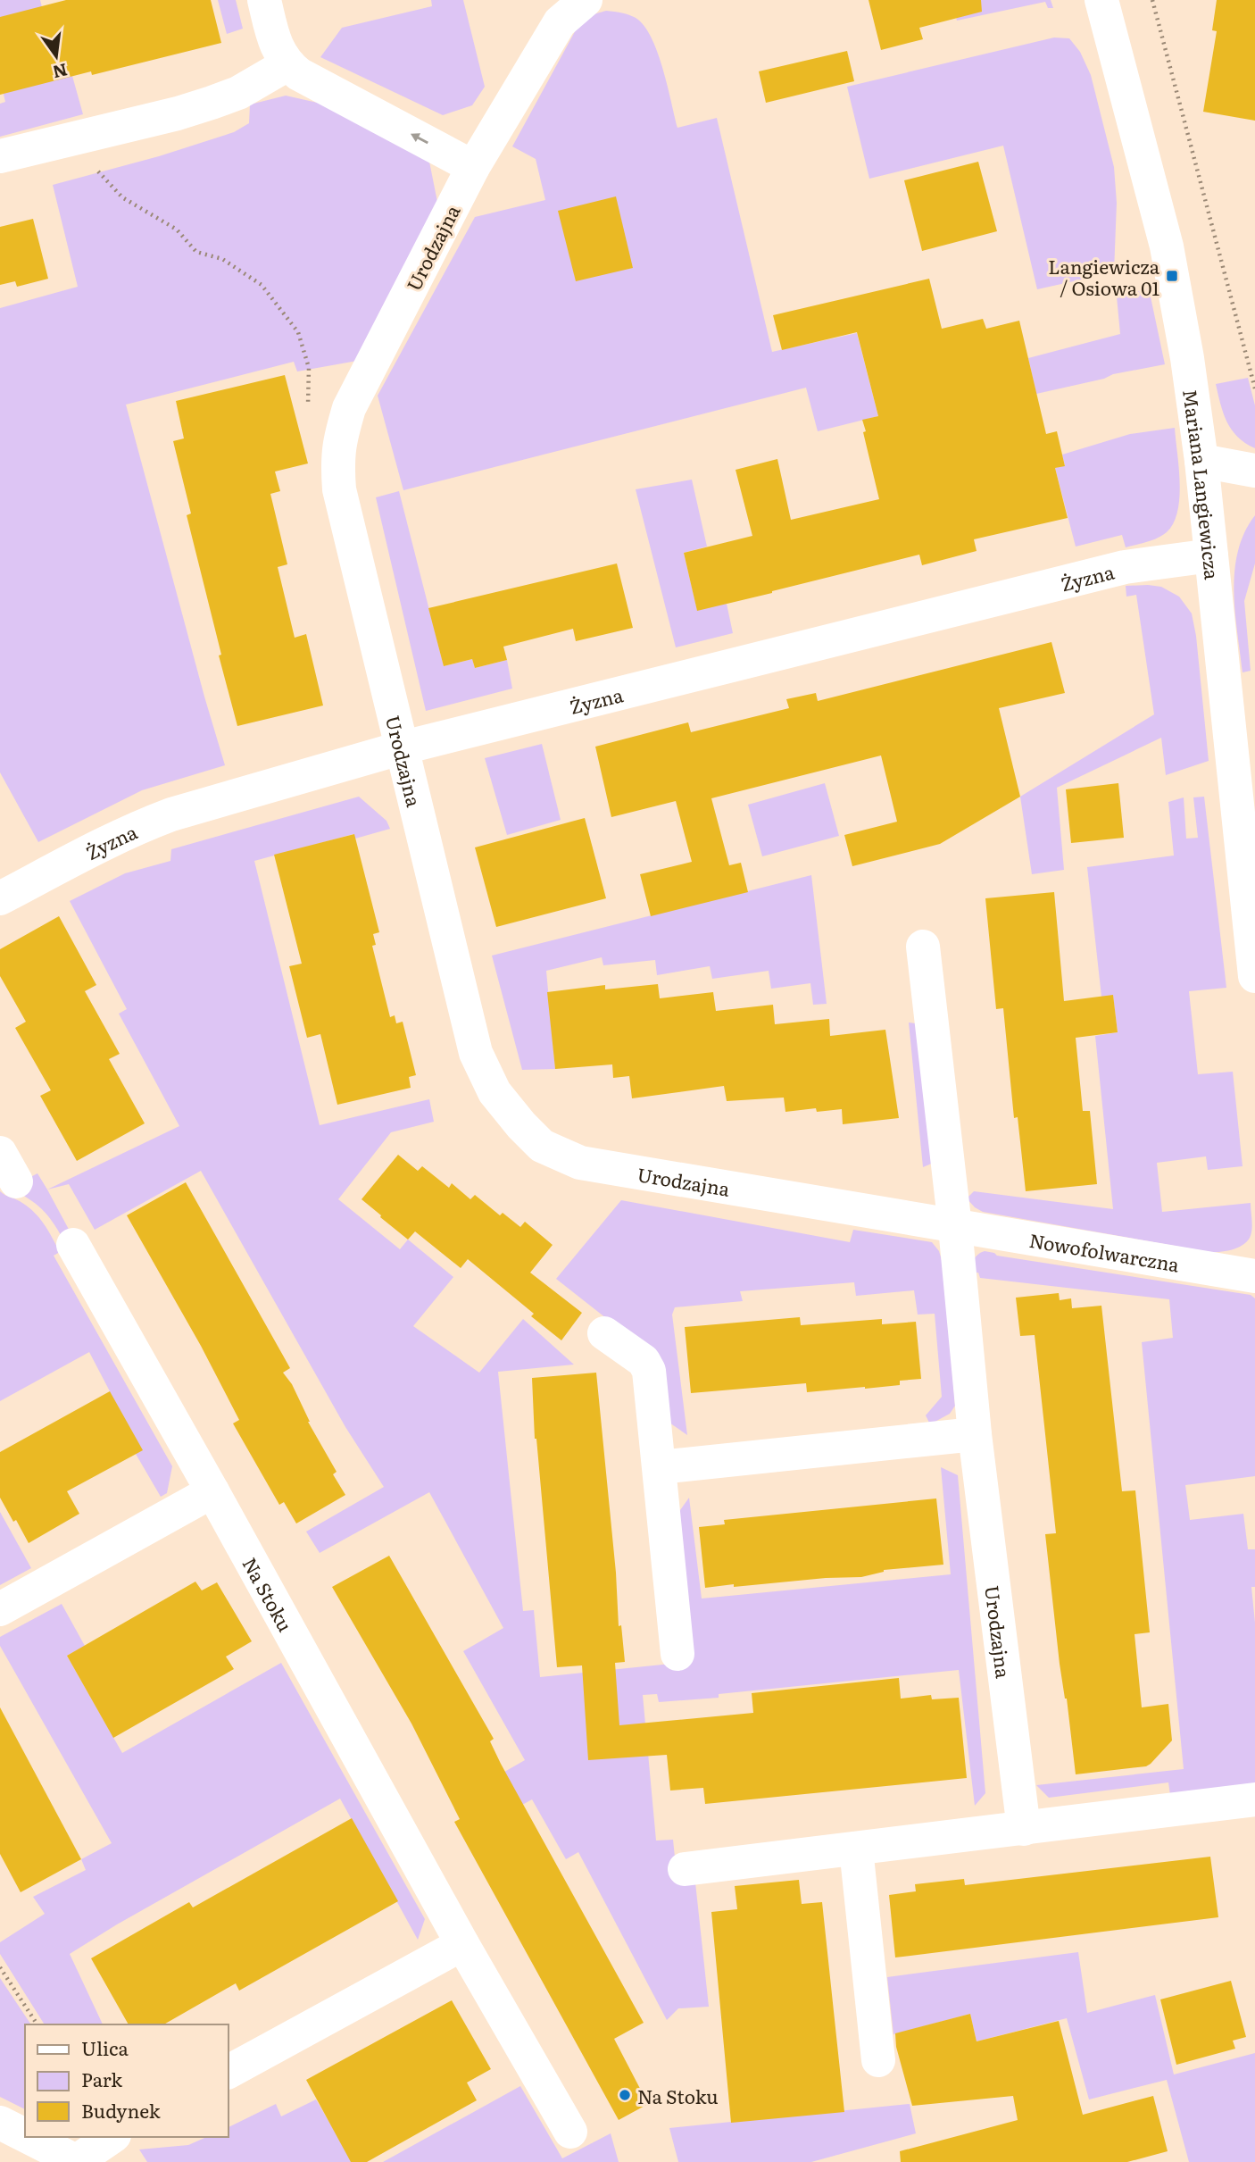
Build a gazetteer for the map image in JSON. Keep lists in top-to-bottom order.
{
  "streets": {
    "street": [
      "Urodzajna",
      "Mariana Langiewicza",
      "Żyzna",
      "Nowofolwarczna",
      "Na Stoku"
    ]
  },
  "crossings": [
    ["Urodzajna", "Żyzna"],
    ["Urodzajna", "Nowofolwarczna"],
    ["Mariana Langiewicza", "Żyzna"]
  ],
  "places": {
    "transit": ["Langiewicza / Osiowa 01"],
    "other": ["Na Stoku"]
  },
  "legend": ["Ulica", "Park", "Budynek"],
  "north": "bottom"
}
